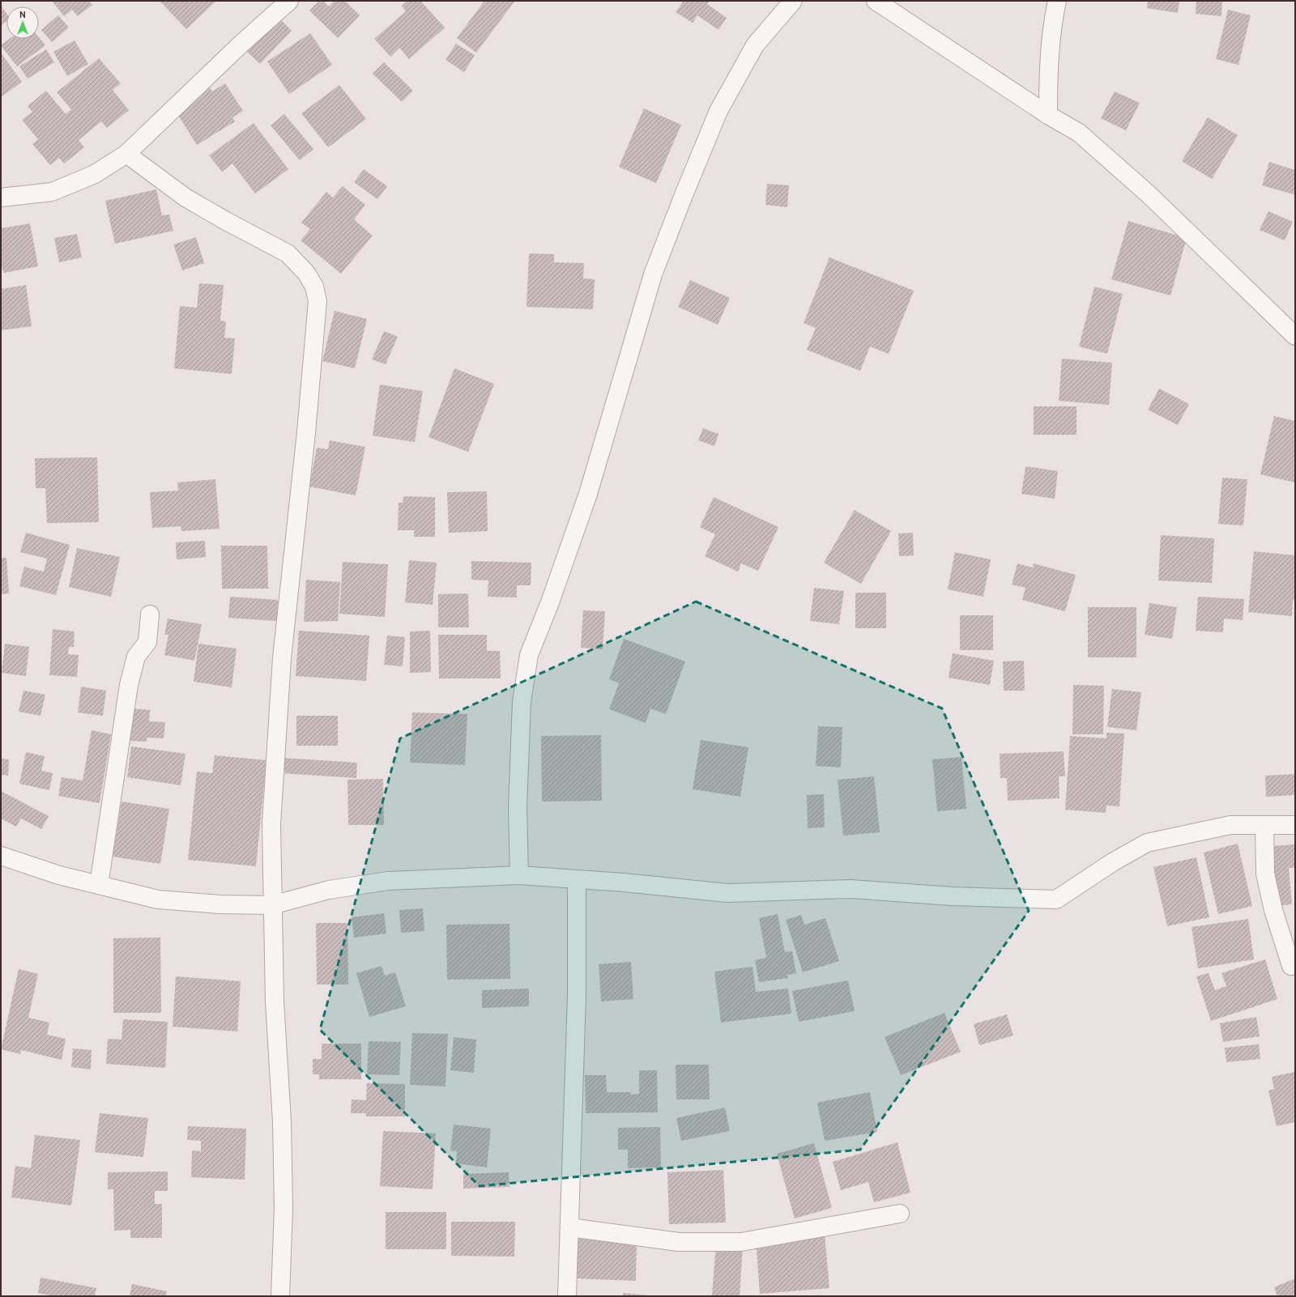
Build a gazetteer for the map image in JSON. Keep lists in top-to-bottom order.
{
  "north": "top"
}
